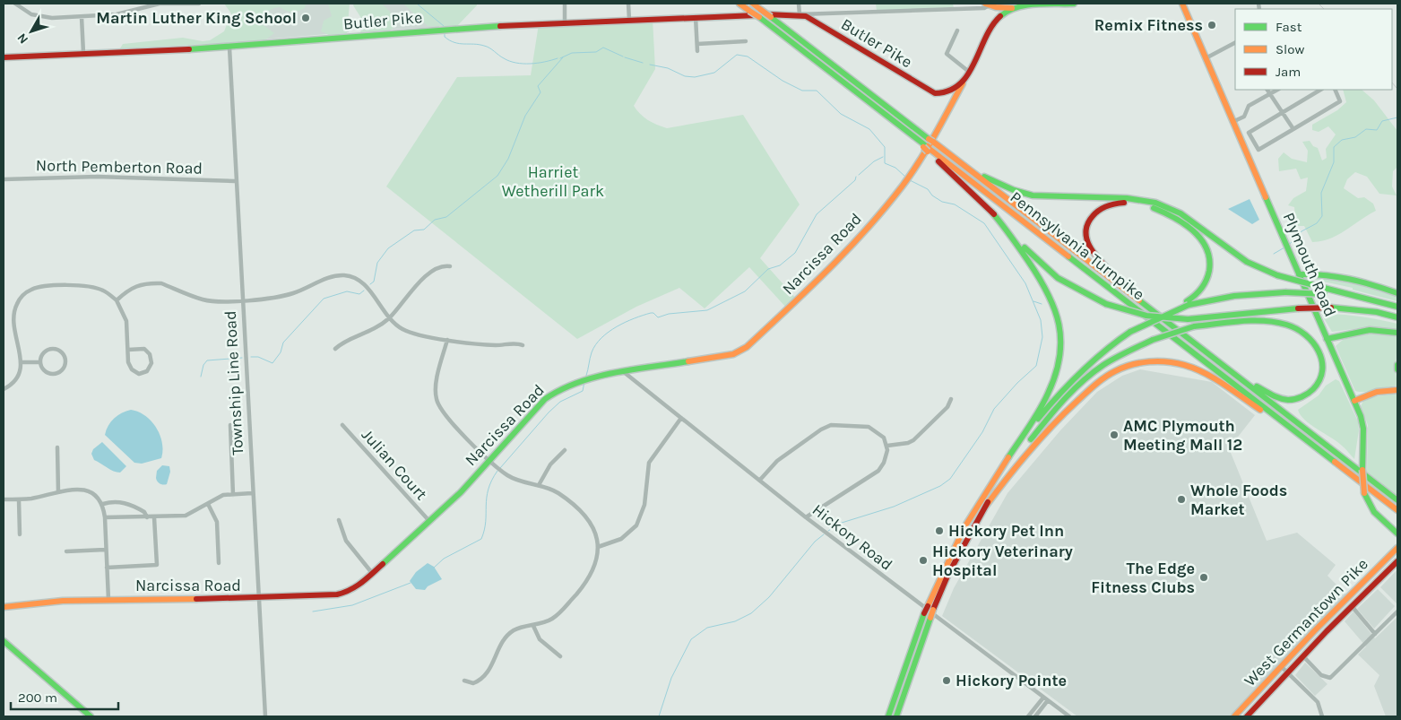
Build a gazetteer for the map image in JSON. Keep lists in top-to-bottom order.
{
  "streets": {
    "main road": [
      "Butler Pike",
      "Pennsylvania Turnpike",
      "Narcissa Road",
      "Plymouth Road",
      "West Germantown Pike"
    ],
    "street": [
      "North Pemberton Road",
      "Township Line Road",
      "Julian Court",
      "Hickory Road"
    ]
  },
  "crossings": [
    ["Butler Pike", "Narcissa Road"],
    ["Butler Pike", "Township Line Road"],
    ["North Pemberton Road", "Township Line Road"],
    ["Narcissa Road", "Township Line Road"],
    ["Narcissa Road", "Julian Court"],
    ["Narcissa Road", "Hickory Road"]
  ],
  "parks": ["Harriet Wetherill Park"],
  "places": [
    "Martin Luther King School",
    "Remix Fitness",
    "AMC Plymouth Meeting Mall 12",
    "Whole Foods Market",
    "Hickory Pet Inn",
    "Hickory Veterinary Hospital",
    "The Edge Fitness Clubs",
    "Hickory Pointe"
  ],
  "legend": ["Fast", "Slow", "Jam"],
  "scale_bar": "200 m",
  "north": "bottom left"
}
